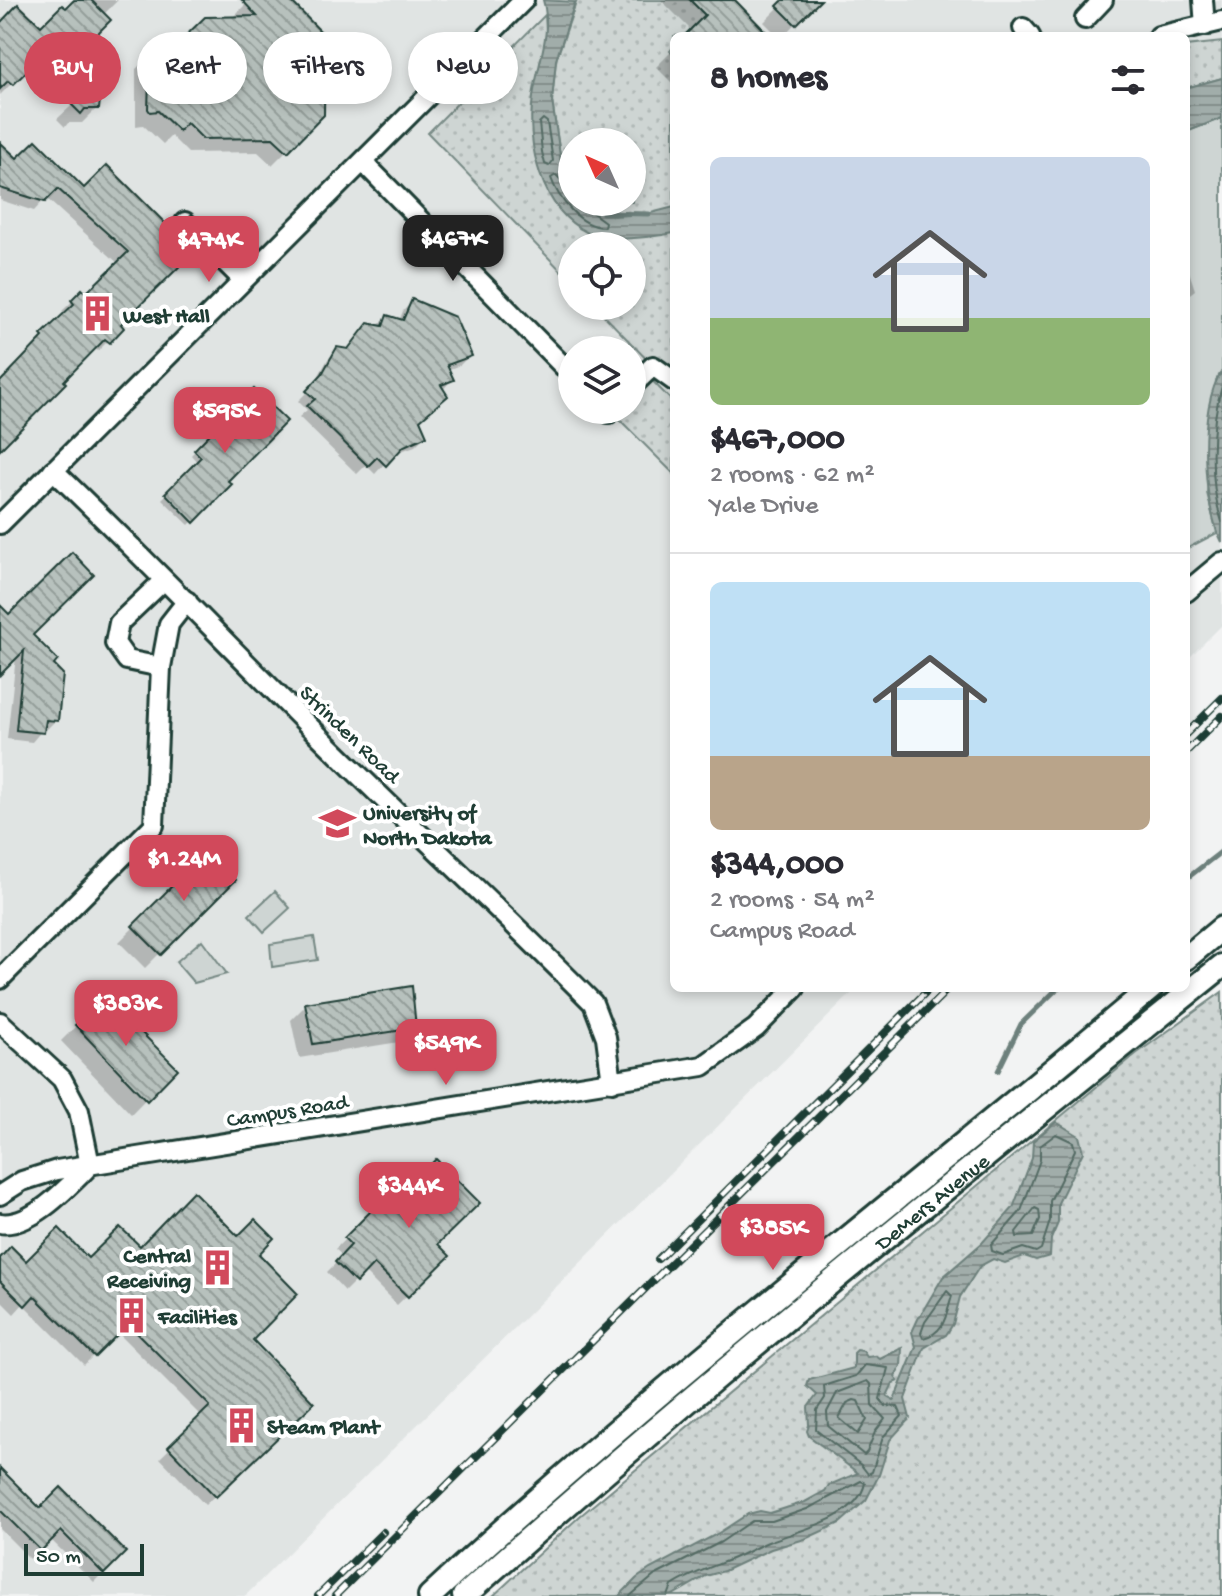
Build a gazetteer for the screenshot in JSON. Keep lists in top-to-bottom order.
{
  "streets": {
    "main road": ["DeMers Avenue"],
    "street": ["Strinden Road", "Campus Road"]
  },
  "crossings": [
    ["Strinden Road", "Campus Road"]
  ],
  "places": {
    "building": [
      "West Hall",
      "Central Receiving",
      "Facilities",
      "Steam Plant"
    ],
    "school or university": ["University of North Dakota"]
  },
  "scale_bar": "50 m",
  "north": "top left",
  "page": {
    "chip": [
      "Buy",
      "Rent",
      "Filters",
      "New"
    ],
    "heading": "8 homes",
    "list": [
      {
        "name": "$467,000",
        "note": "2 rooms · 62 m² · Yale Drive"
      },
      {
        "name": "$344,000",
        "note": "2 rooms · 54 m² · Campus Road"
      }
    ],
    "price": [
      "$467K",
      "$474K",
      "$595K",
      "$1.24M",
      "$383K",
      "$549K",
      "$344K",
      "$385K"
    ],
    "scale": "50 m"
  }
}
